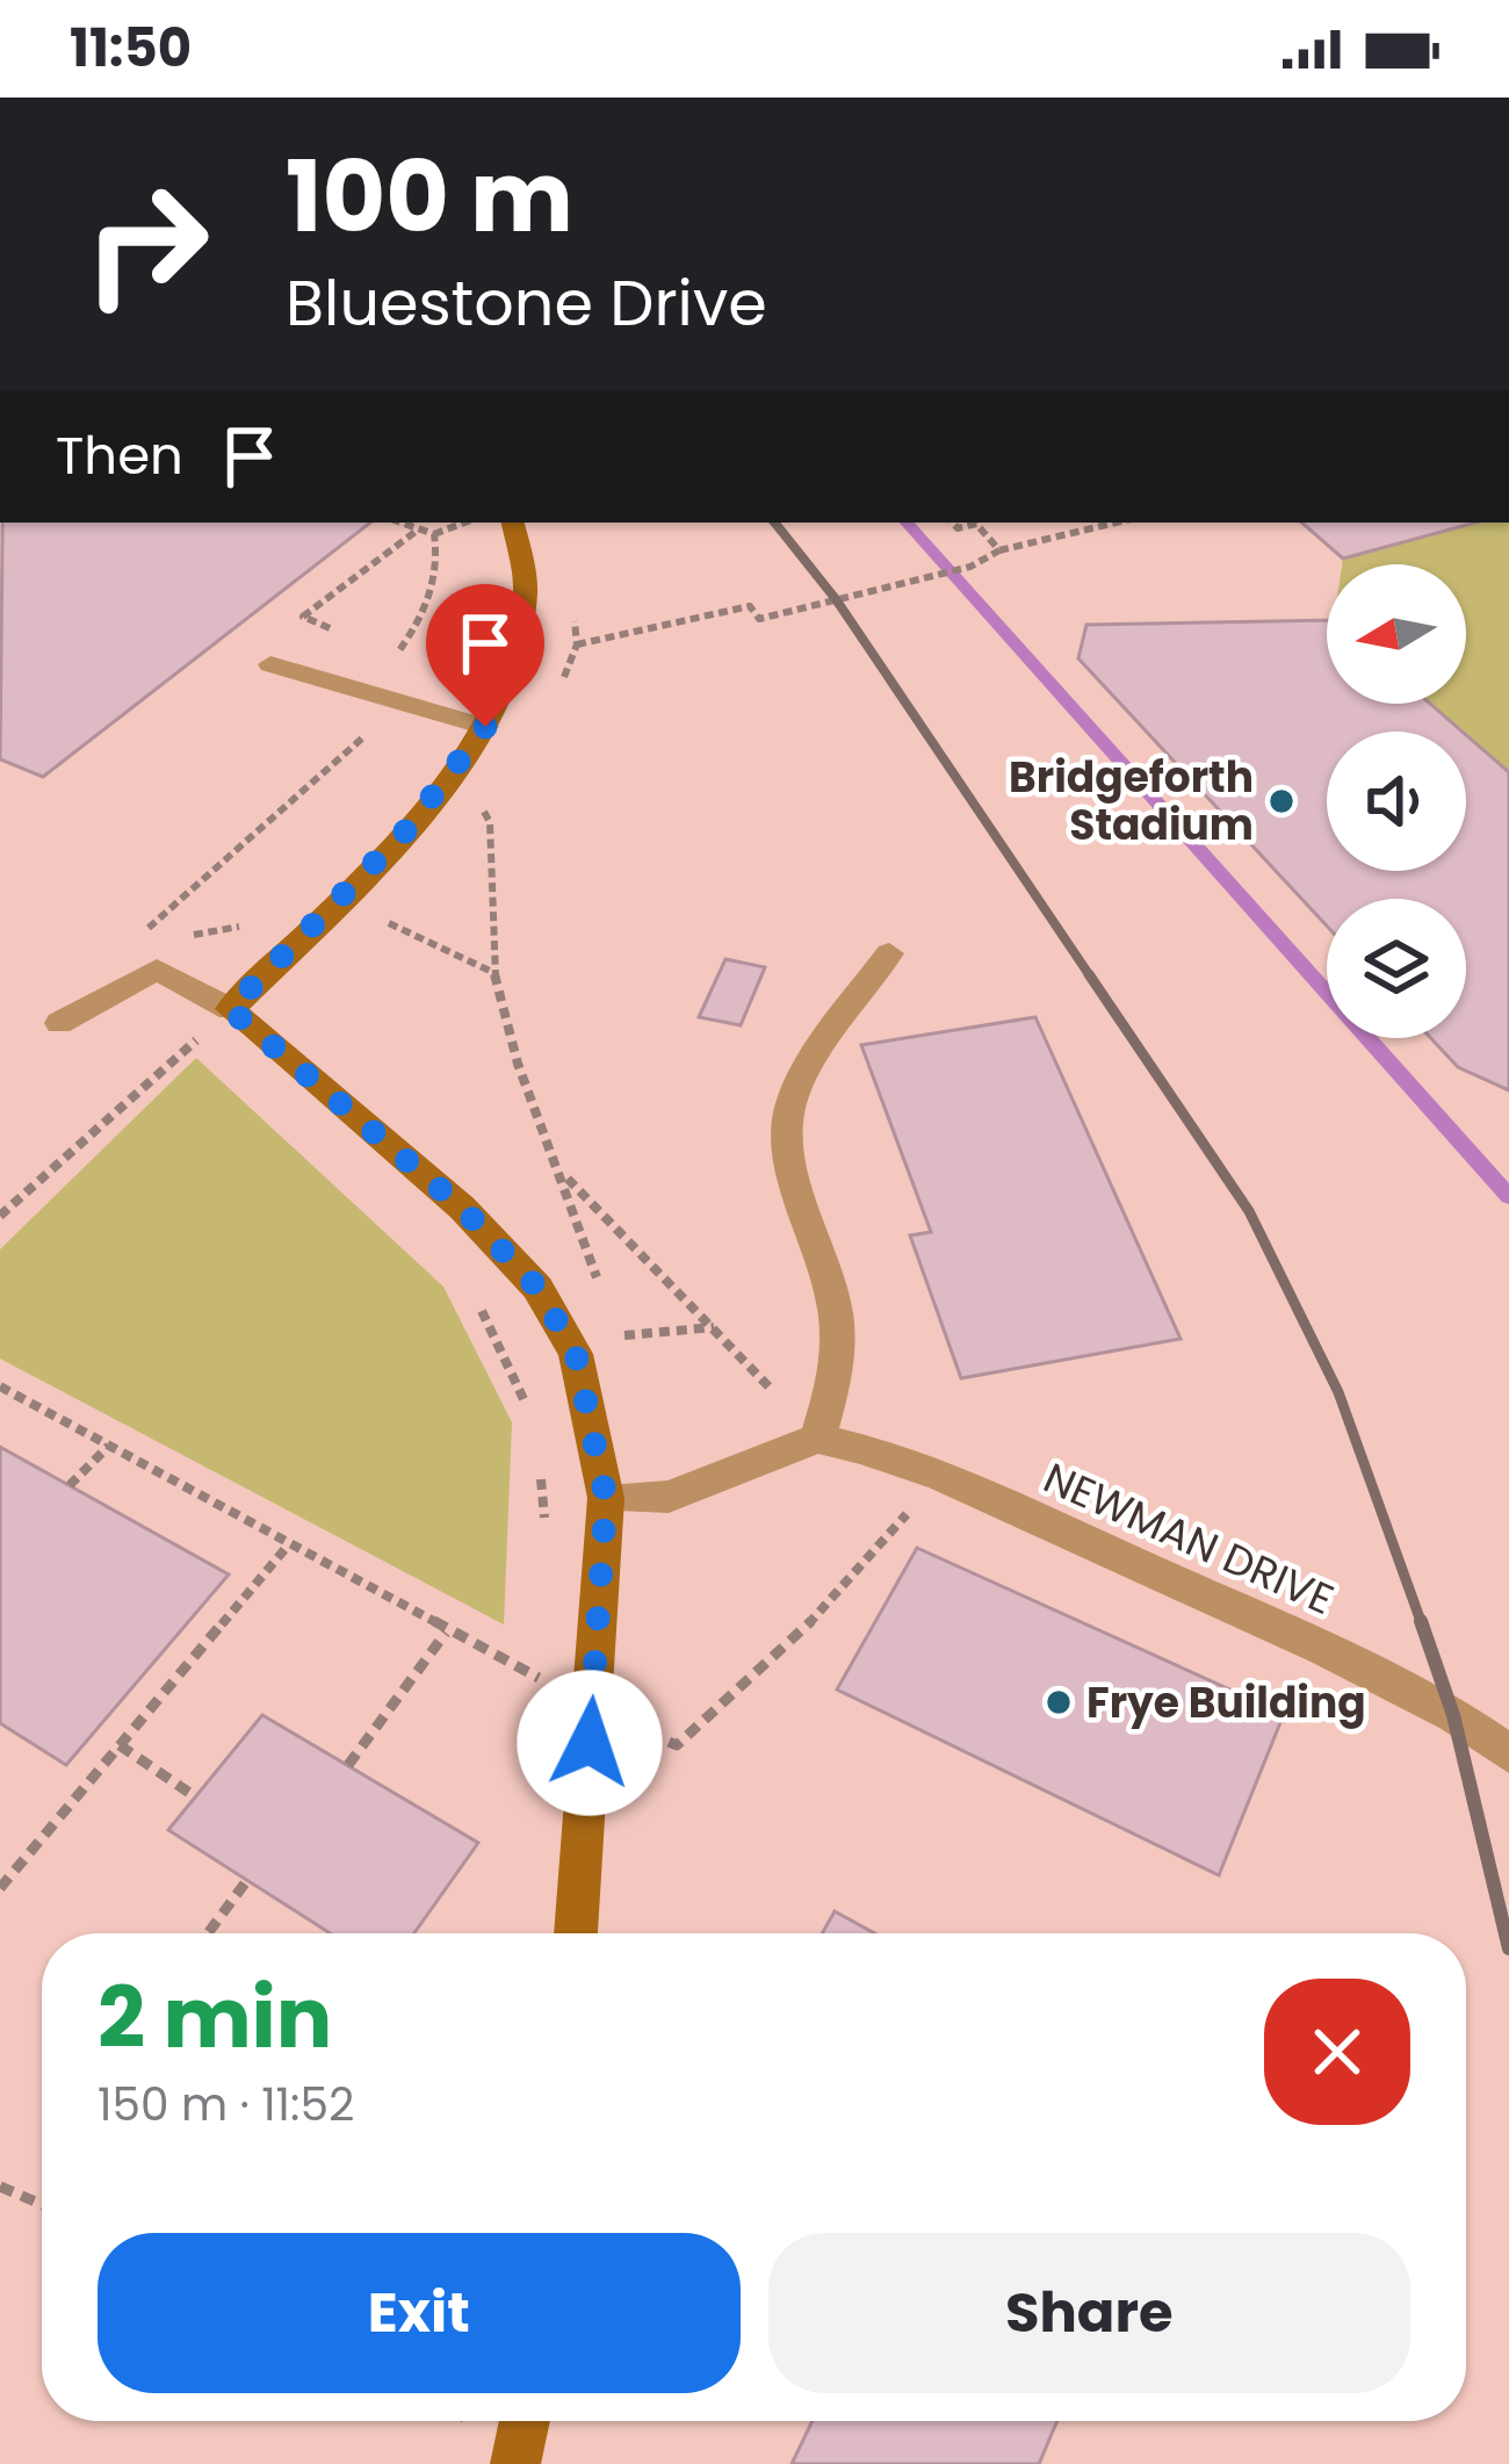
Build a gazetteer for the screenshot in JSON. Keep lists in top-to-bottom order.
{
  "streets": {
    "street": ["NEWMAN DRIVE"]
  },
  "places": ["Bridgeforth Stadium", "Frye Building"],
  "north": "left",
  "page": {
    "status": "11:50",
    "turn": ["100 m", "Bluestone Drive"],
    "then": "Then",
    "heading": ["2 min", "150 m · 11:52"],
    "buttons": ["Exit", "Share"]
  }
}
